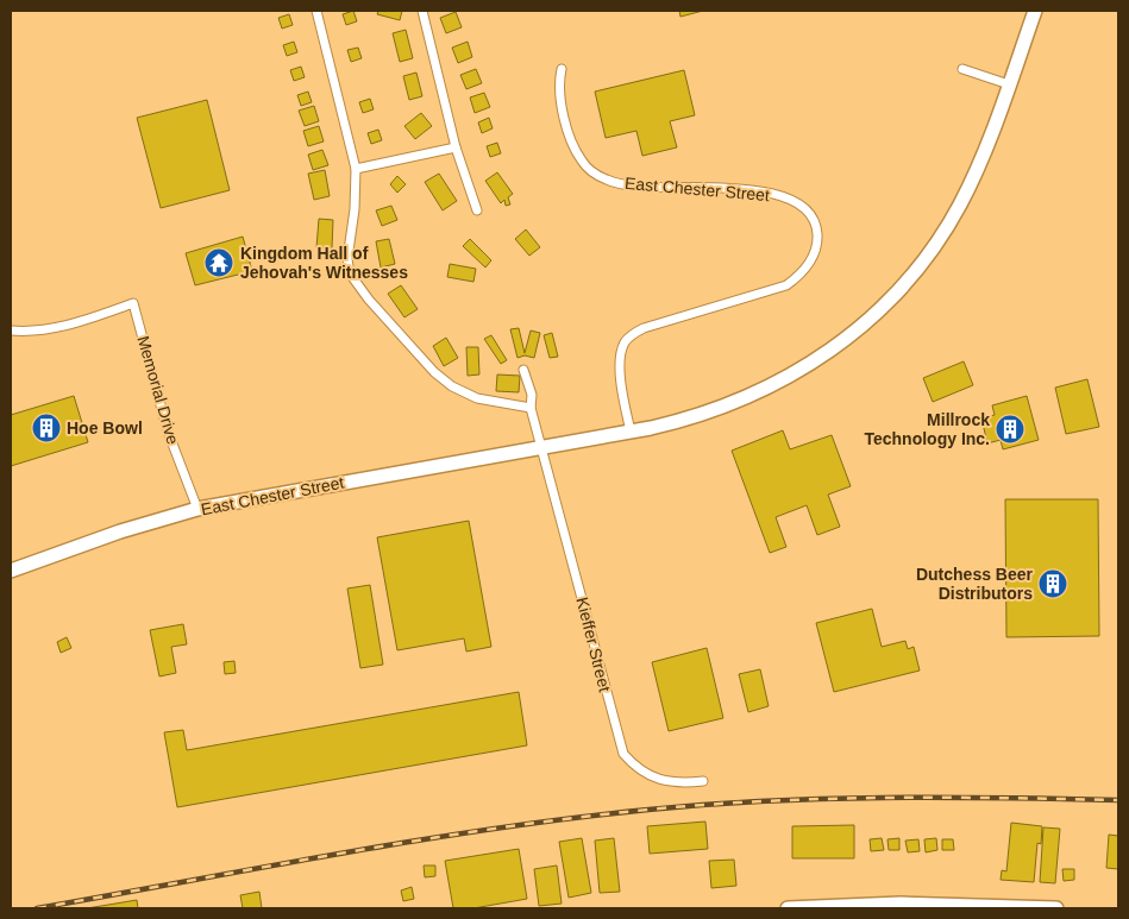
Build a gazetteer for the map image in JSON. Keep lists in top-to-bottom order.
{
  "streets": {
    "main road": ["East Chester Street"],
    "street": ["Memorial Drive", "Kieffer Street"]
  },
  "crossings": [
    ["East Chester Street", "Memorial Drive"],
    ["East Chester Street", "Kieffer Street"]
  ],
  "places": {
    "temple": ["Kingdom Hall of Jehovah's Witnesses"],
    "building": ["Hoe Bowl", "Millrock Technology Inc.", "Dutchess Beer Distributors"]
  }
}
